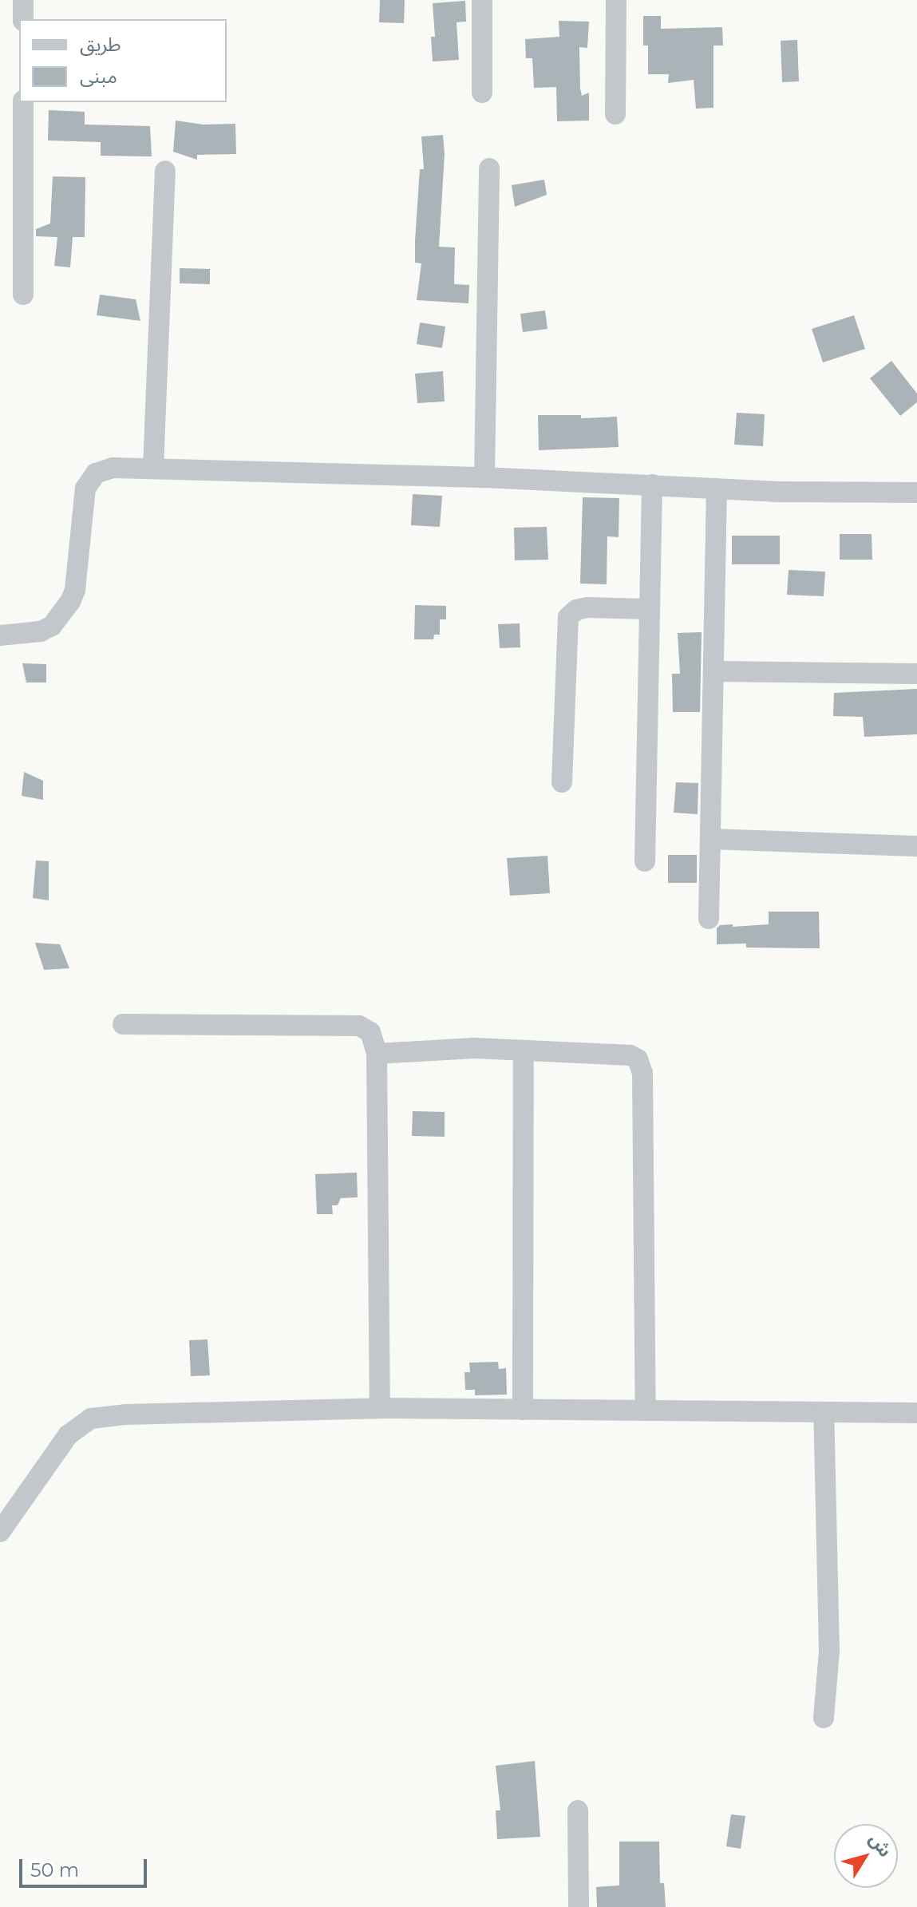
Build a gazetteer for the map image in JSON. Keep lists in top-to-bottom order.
{
  "legend": ["طريق", "مبنى"],
  "scale_bar": "50 m",
  "north": "top right"
}
